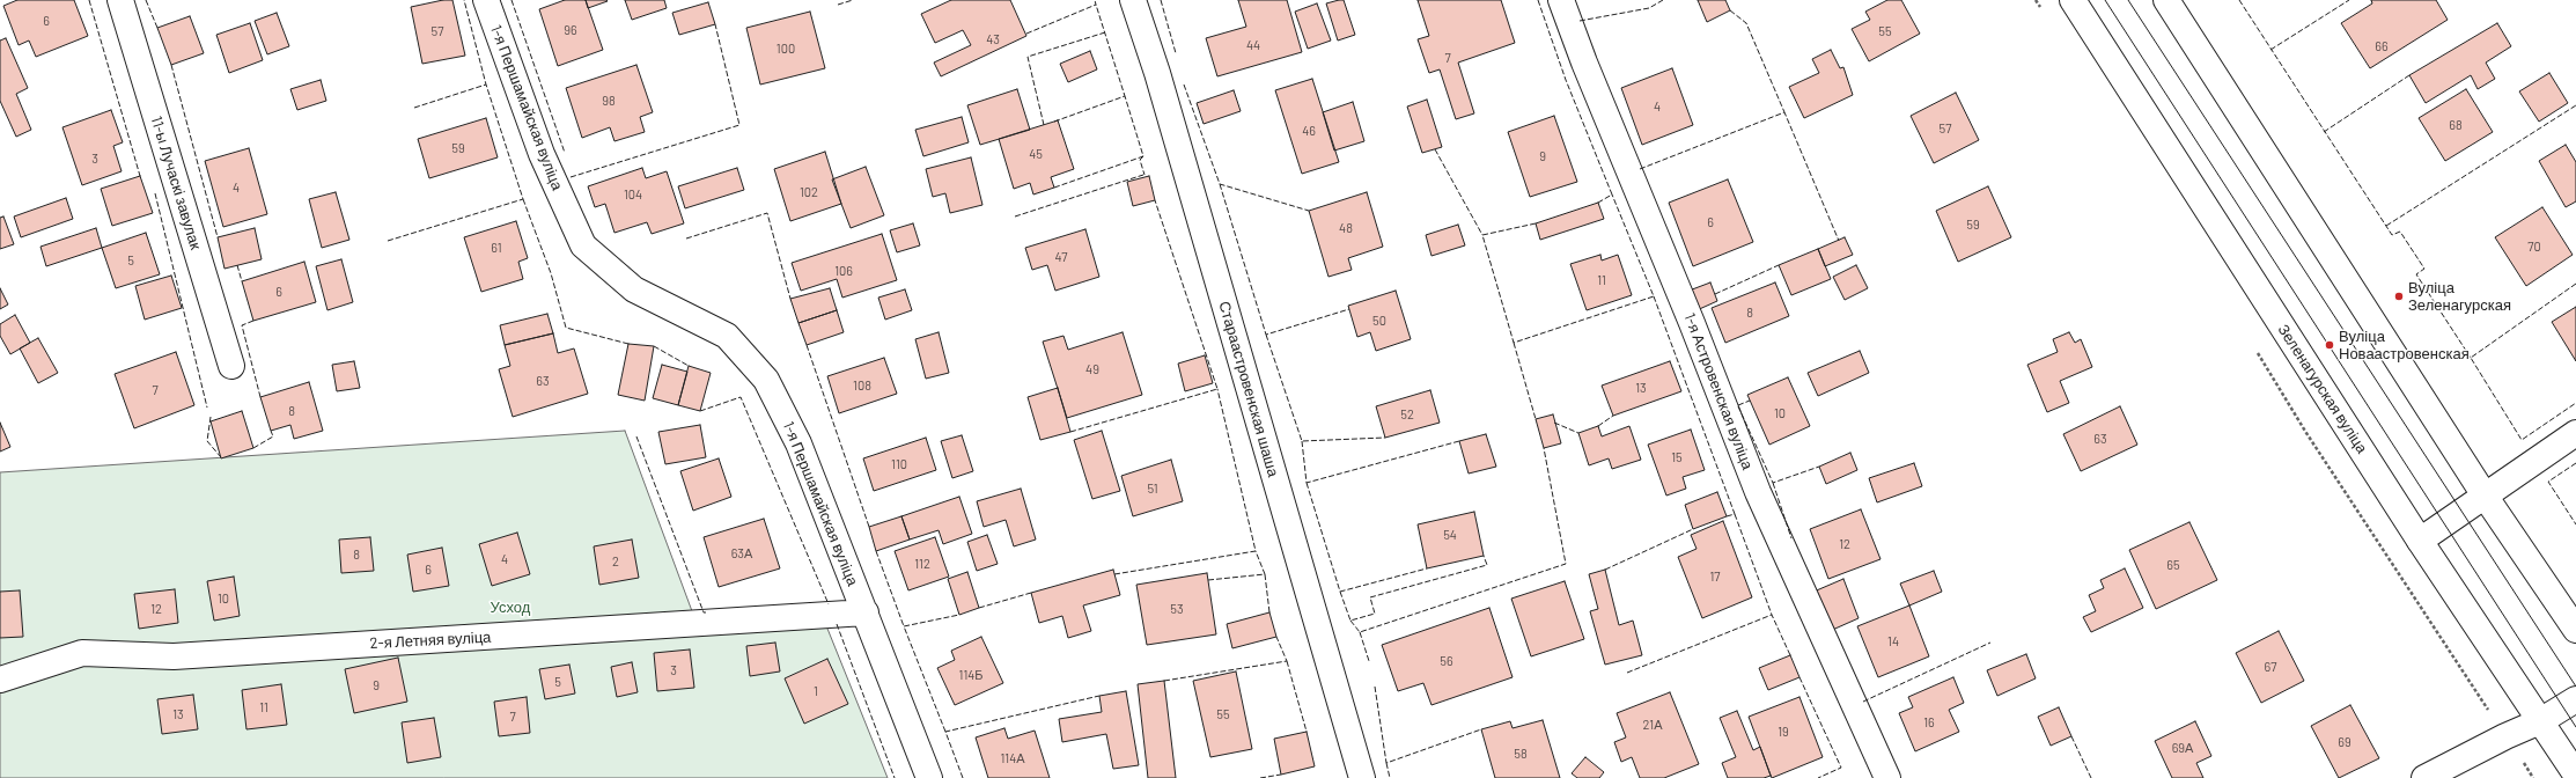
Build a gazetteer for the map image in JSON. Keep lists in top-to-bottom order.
{
  "streets": {
    "street": [
      "1-я Першамайская вуліца",
      "11-ы Лучаскі завулак",
      "Стараастровенская шаша",
      "Зеленагурская вуліца",
      "1-я Астровенская вуліца",
      "2-я Летняя вуліца"
    ]
  },
  "crossings": [
    ["1-я Першамайская вуліца", "2-я Летняя вуліца"]
  ],
  "parks": ["Усход"],
  "places": ["Вуліца Зеленагурская", "Вуліца Новаастровенская"],
  "house_numbers": [
    "6",
    "96",
    "57",
    "55",
    "43",
    "44",
    "66",
    "100",
    "7",
    "98",
    "4",
    "68",
    "57",
    "46",
    "59",
    "45",
    "9",
    "3",
    "4",
    "102",
    "104",
    "6",
    "59",
    "48",
    "70",
    "61",
    "47",
    "5",
    "106",
    "11",
    "6",
    "8",
    "50",
    "49",
    "63",
    "108",
    "13",
    "7",
    "8",
    "10",
    "52",
    "63",
    "15",
    "110",
    "51",
    "54",
    "12",
    "63А",
    "8",
    "4",
    "2",
    "112",
    "65",
    "6",
    "17",
    "10",
    "12",
    "53",
    "14",
    "56",
    "67",
    "3",
    "114Б",
    "5",
    "9",
    "1",
    "11",
    "13",
    "55",
    "7",
    "16",
    "21А",
    "19",
    "69",
    "69А",
    "58",
    "114А"
  ]
}
